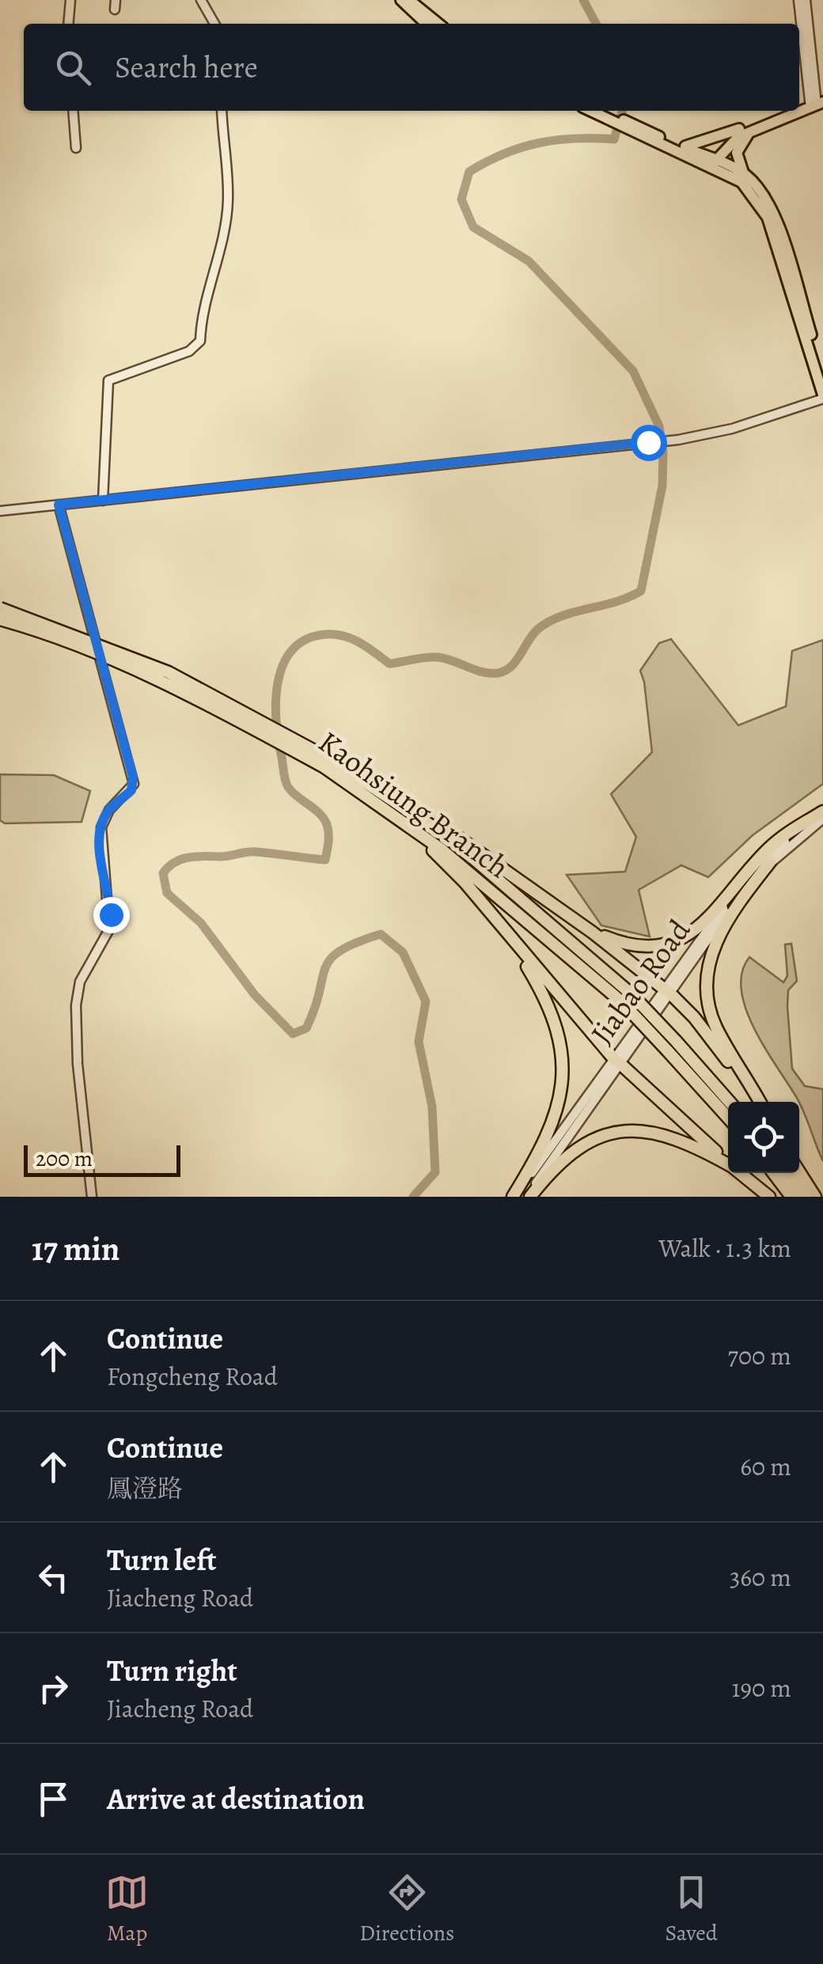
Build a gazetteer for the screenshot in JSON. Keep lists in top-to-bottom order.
{
  "streets": {
    "highway": ["Kaohsiung Branch"],
    "street": ["Jiabao Road"]
  },
  "scale_bar": "200 m",
  "page": {
    "search": "Search here",
    "scale": "200 m",
    "heading": ["17 min", "Walk · 1.3 km"],
    "list": [
      ["Continue", "Fongcheng Road", "700 m"],
      ["Continue", "鳳澄路", "60 m"],
      ["Turn left", "Jiacheng Road", "360 m"],
      ["Turn right", "Jiacheng Road", "190 m"],
      "Arrive at destination"
    ],
    "nav": ["Map", "Directions", "Saved"]
  }
}
